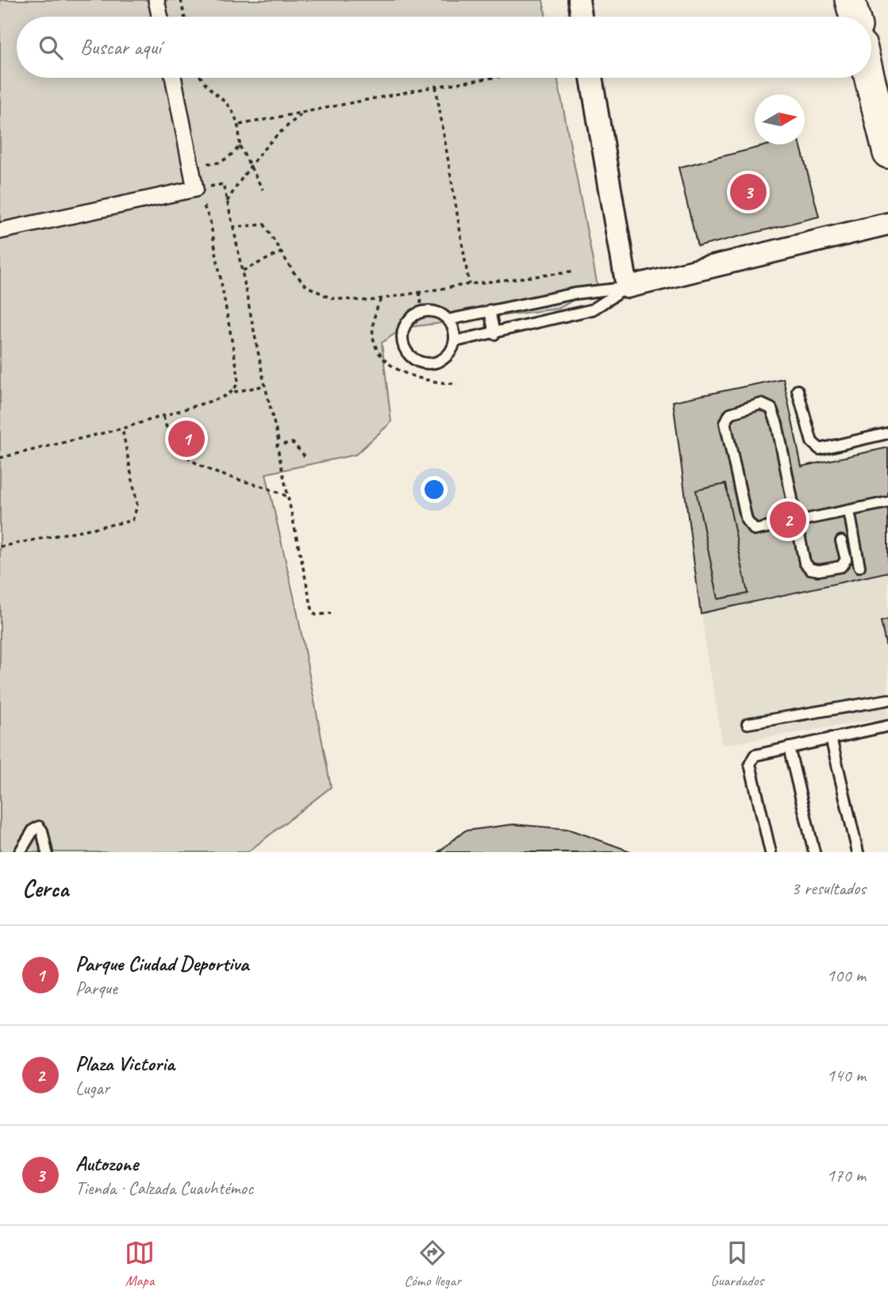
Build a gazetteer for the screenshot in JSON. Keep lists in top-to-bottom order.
{
  "north": "right",
  "page": {
    "search": "Buscar aquí",
    "pins": ["3", "1", "2"],
    "heading": ["Cerca", "3 resultados"],
    "list": [
      {
        "mark": "1",
        "name": "Parque Ciudad Deportiva",
        "note": "Parque",
        "value": "100 m"
      },
      {
        "mark": "2",
        "name": "Plaza Victoria",
        "note": "Lugar",
        "value": "140 m"
      },
      {
        "mark": "3",
        "name": "Autozone",
        "note": "Tienda · Calzada Cuauhtémoc",
        "value": "170 m"
      }
    ],
    "nav": ["Mapa", "Cómo llegar", "Guardados"]
  }
}
